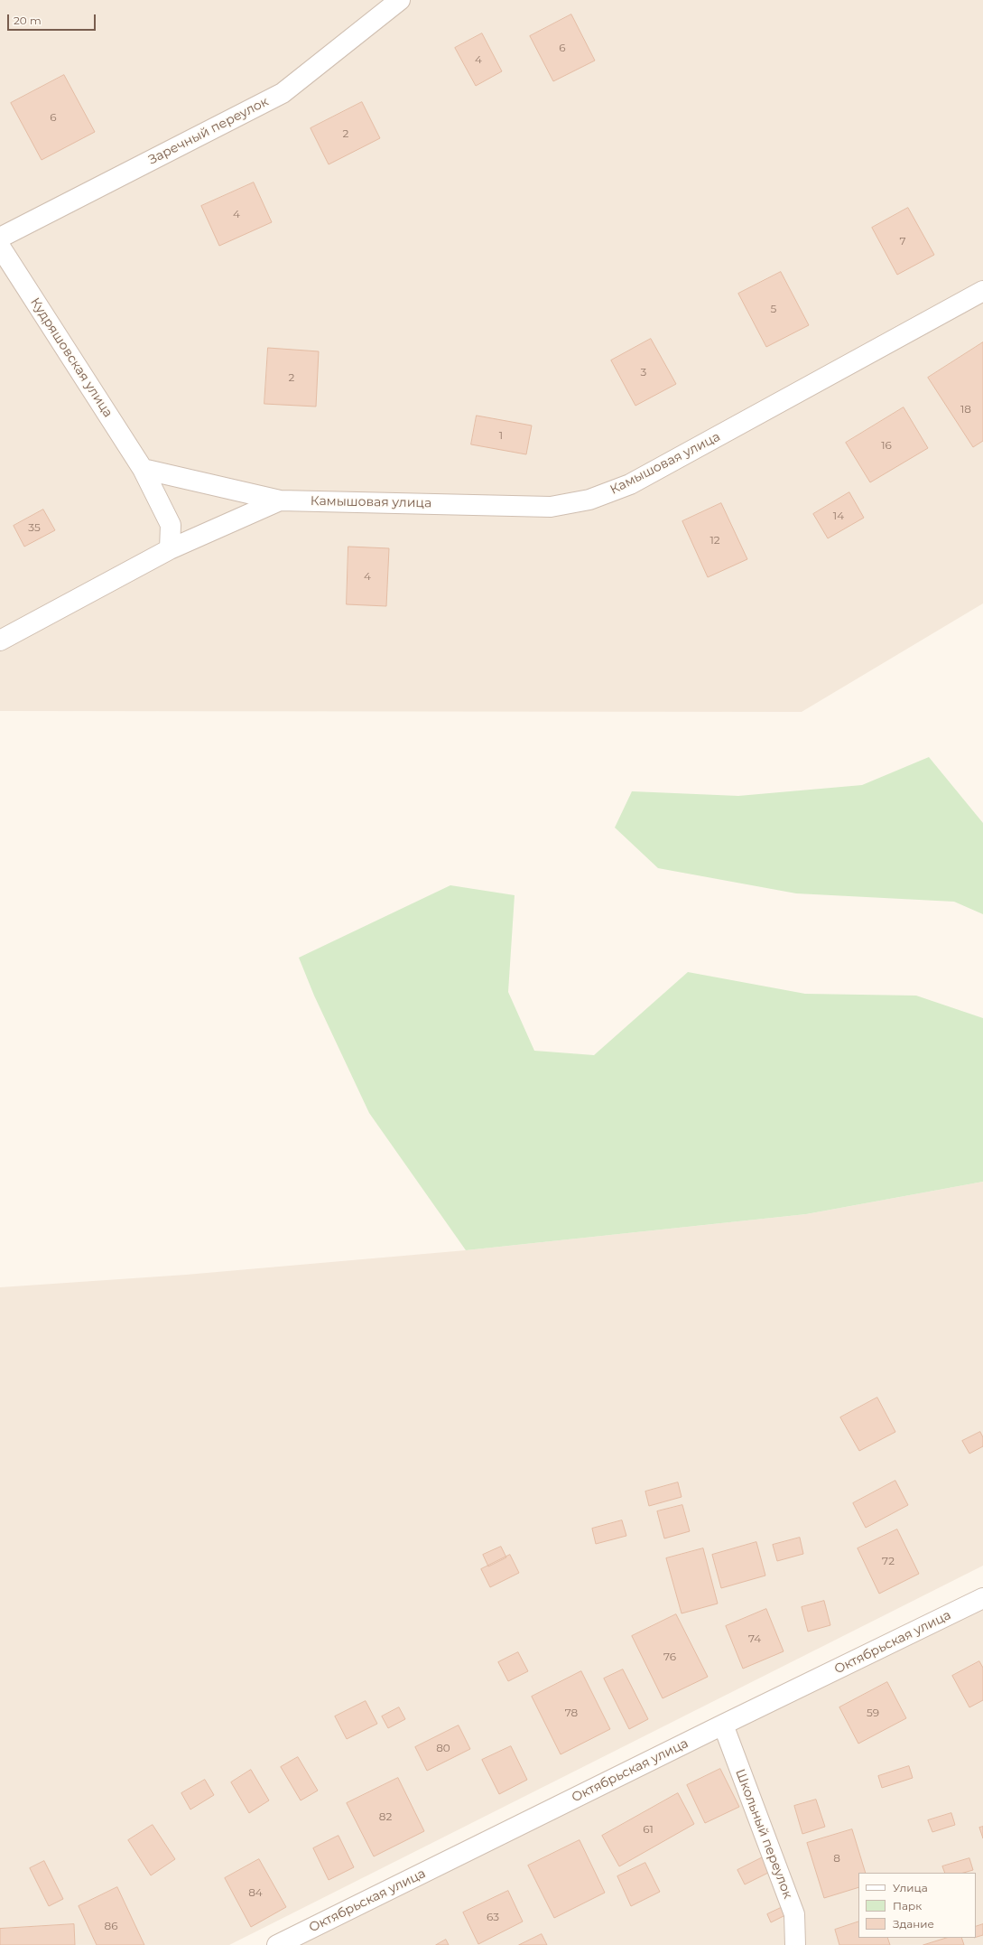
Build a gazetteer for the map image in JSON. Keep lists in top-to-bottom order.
{
  "streets": {
    "street": [
      "Заречный переулок",
      "Кудряшовская улица",
      "Камышовая улица",
      "Октябрьская улица",
      "Школьный переулок"
    ]
  },
  "crossings": [
    ["Кудряшовская улица", "Камышовая улица"],
    ["Октябрьская улица", "Школьный переулок"]
  ],
  "house_numbers": [
    "6",
    "4",
    "6",
    "2",
    "4",
    "7",
    "5",
    "3",
    "2",
    "18",
    "1",
    "16",
    "14",
    "35",
    "12",
    "4",
    "72",
    "74",
    "76",
    "78",
    "59",
    "80",
    "82",
    "61",
    "8",
    "84",
    "63",
    "86"
  ],
  "legend": ["Улица", "Парк", "Здание"],
  "scale_bar": "20 m"
}
